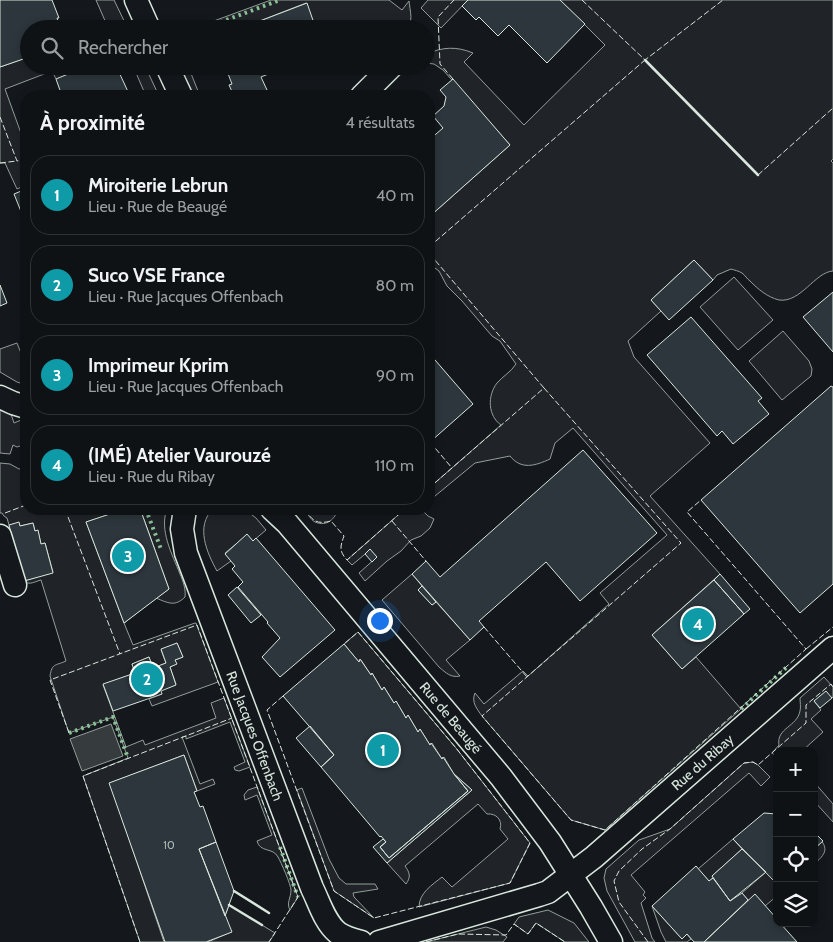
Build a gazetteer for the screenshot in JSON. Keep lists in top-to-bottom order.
{
  "streets": {
    "street": ["Rue de Beaugé", "Rue Jacques Offenbach", "Rue du Ribay"]
  },
  "crossings": [
    ["Rue de Beaugé", "Rue du Ribay"]
  ],
  "house_numbers": ["10"],
  "page": {
    "search": "Rechercher",
    "heading": ["À proximité", "4 résultats"],
    "list": [
      {
        "mark": "1",
        "name": "Miroiterie Lebrun",
        "note": "Lieu · Rue de Beaugé",
        "value": "40 m"
      },
      {
        "mark": "2",
        "name": "Suco VSE France",
        "note": "Lieu · Rue Jacques Offenbach",
        "value": "80 m"
      },
      {
        "mark": "3",
        "name": "Imprimeur Kprim",
        "note": "Lieu · Rue Jacques Offenbach",
        "value": "90 m"
      },
      {
        "mark": "4",
        "name": "(IMÉ) Atelier Vaurouzé",
        "note": "Lieu · Rue du Ribay",
        "value": "110 m"
      }
    ],
    "pins": [
      "3",
      "4",
      "2",
      "1"
    ],
    "map_buttons": ["+", "−"]
  }
}
